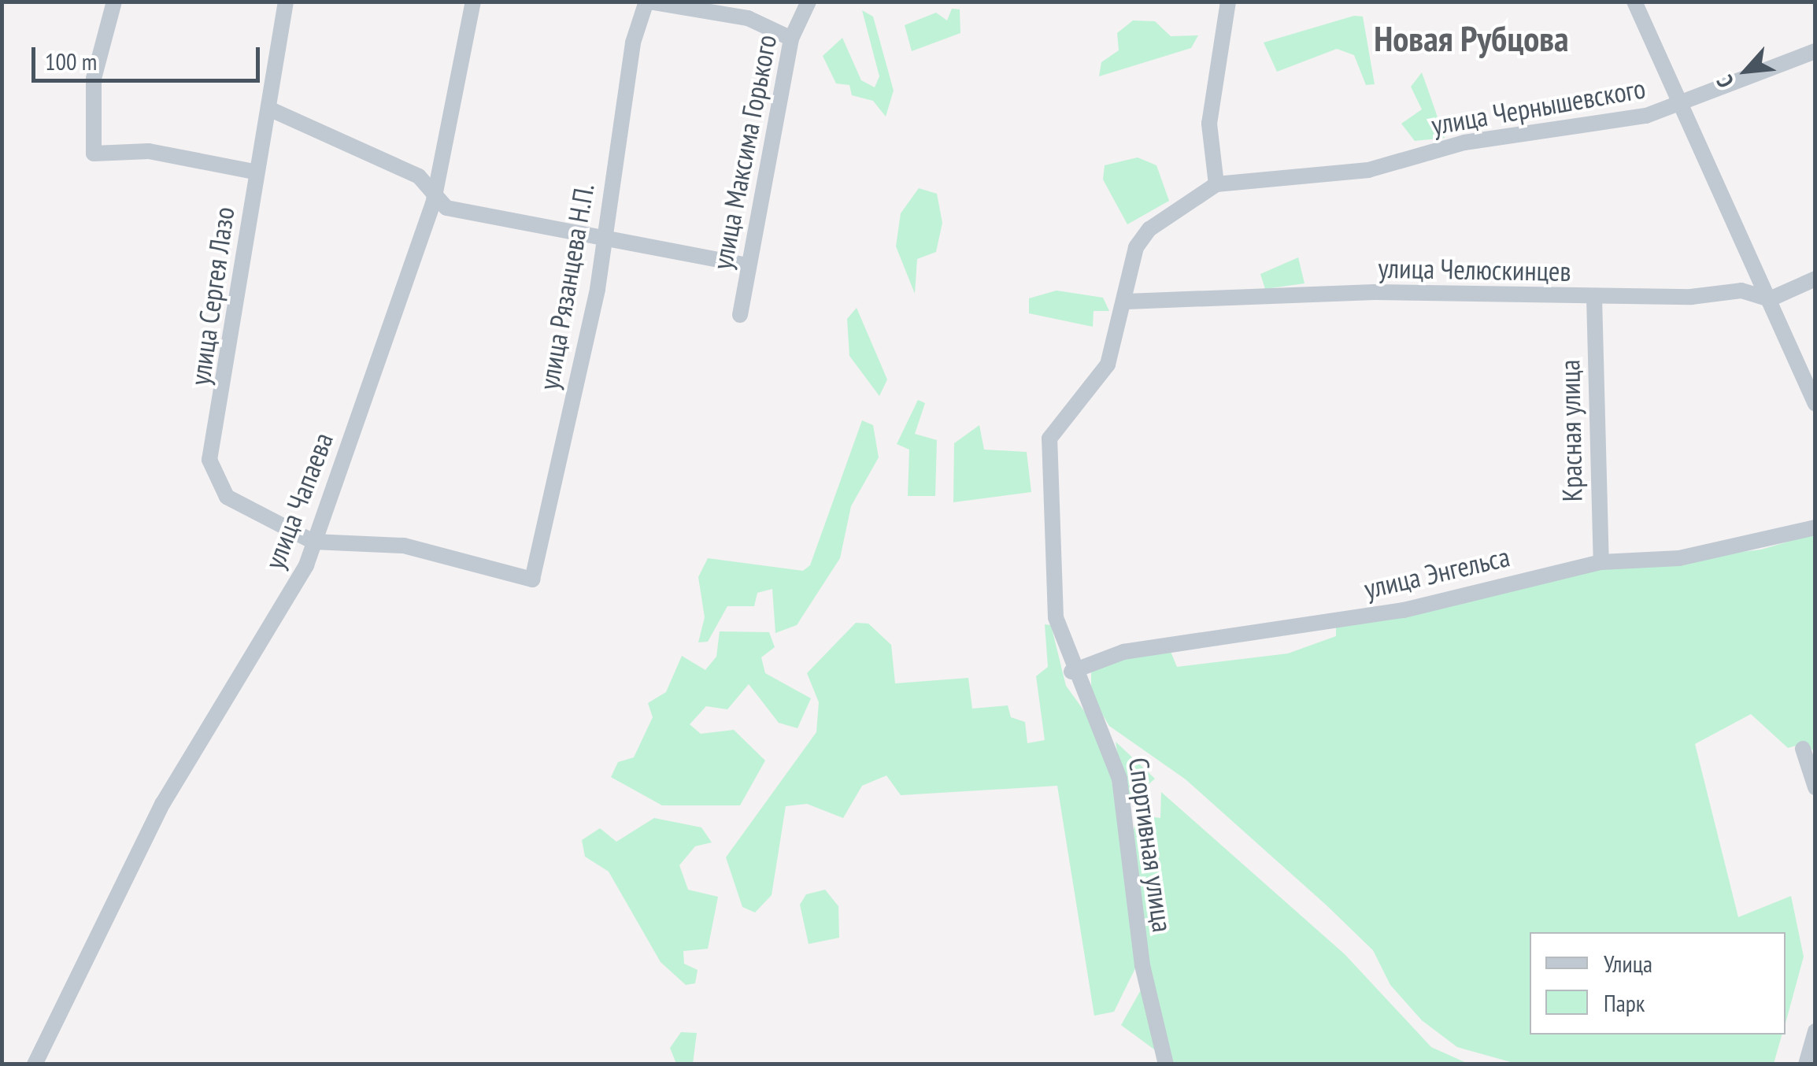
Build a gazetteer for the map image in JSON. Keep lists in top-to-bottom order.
{
  "streets": {
    "street": [
      "улица Чернышевского",
      "улица Максима Горького",
      "улица Челюскинцев",
      "улица Рязанцева Н.П.",
      "улица Сергея Лазо",
      "Красная улица",
      "улица Чапаева",
      "улица Энгельса",
      "Спортивная улица"
    ]
  },
  "crossings": [
    ["улица Чернышевского", "Спортивная улица"],
    ["улица Челюскинцев", "Красная улица"],
    ["улица Челюскинцев", "Спортивная улица"],
    ["улица Рязанцева Н.П.", "улица Сергея Лазо"],
    ["улица Рязанцева Н.П.", "улица Чапаева"],
    ["улица Сергея Лазо", "улица Чапаева"],
    ["Красная улица", "улица Энгельса"],
    ["улица Энгельса", "Спортивная улица"]
  ],
  "districts": ["Новая Рубцова"],
  "legend": ["Улица", "Парк"],
  "scale_bar": "100 m",
  "north": "bottom left"
}
